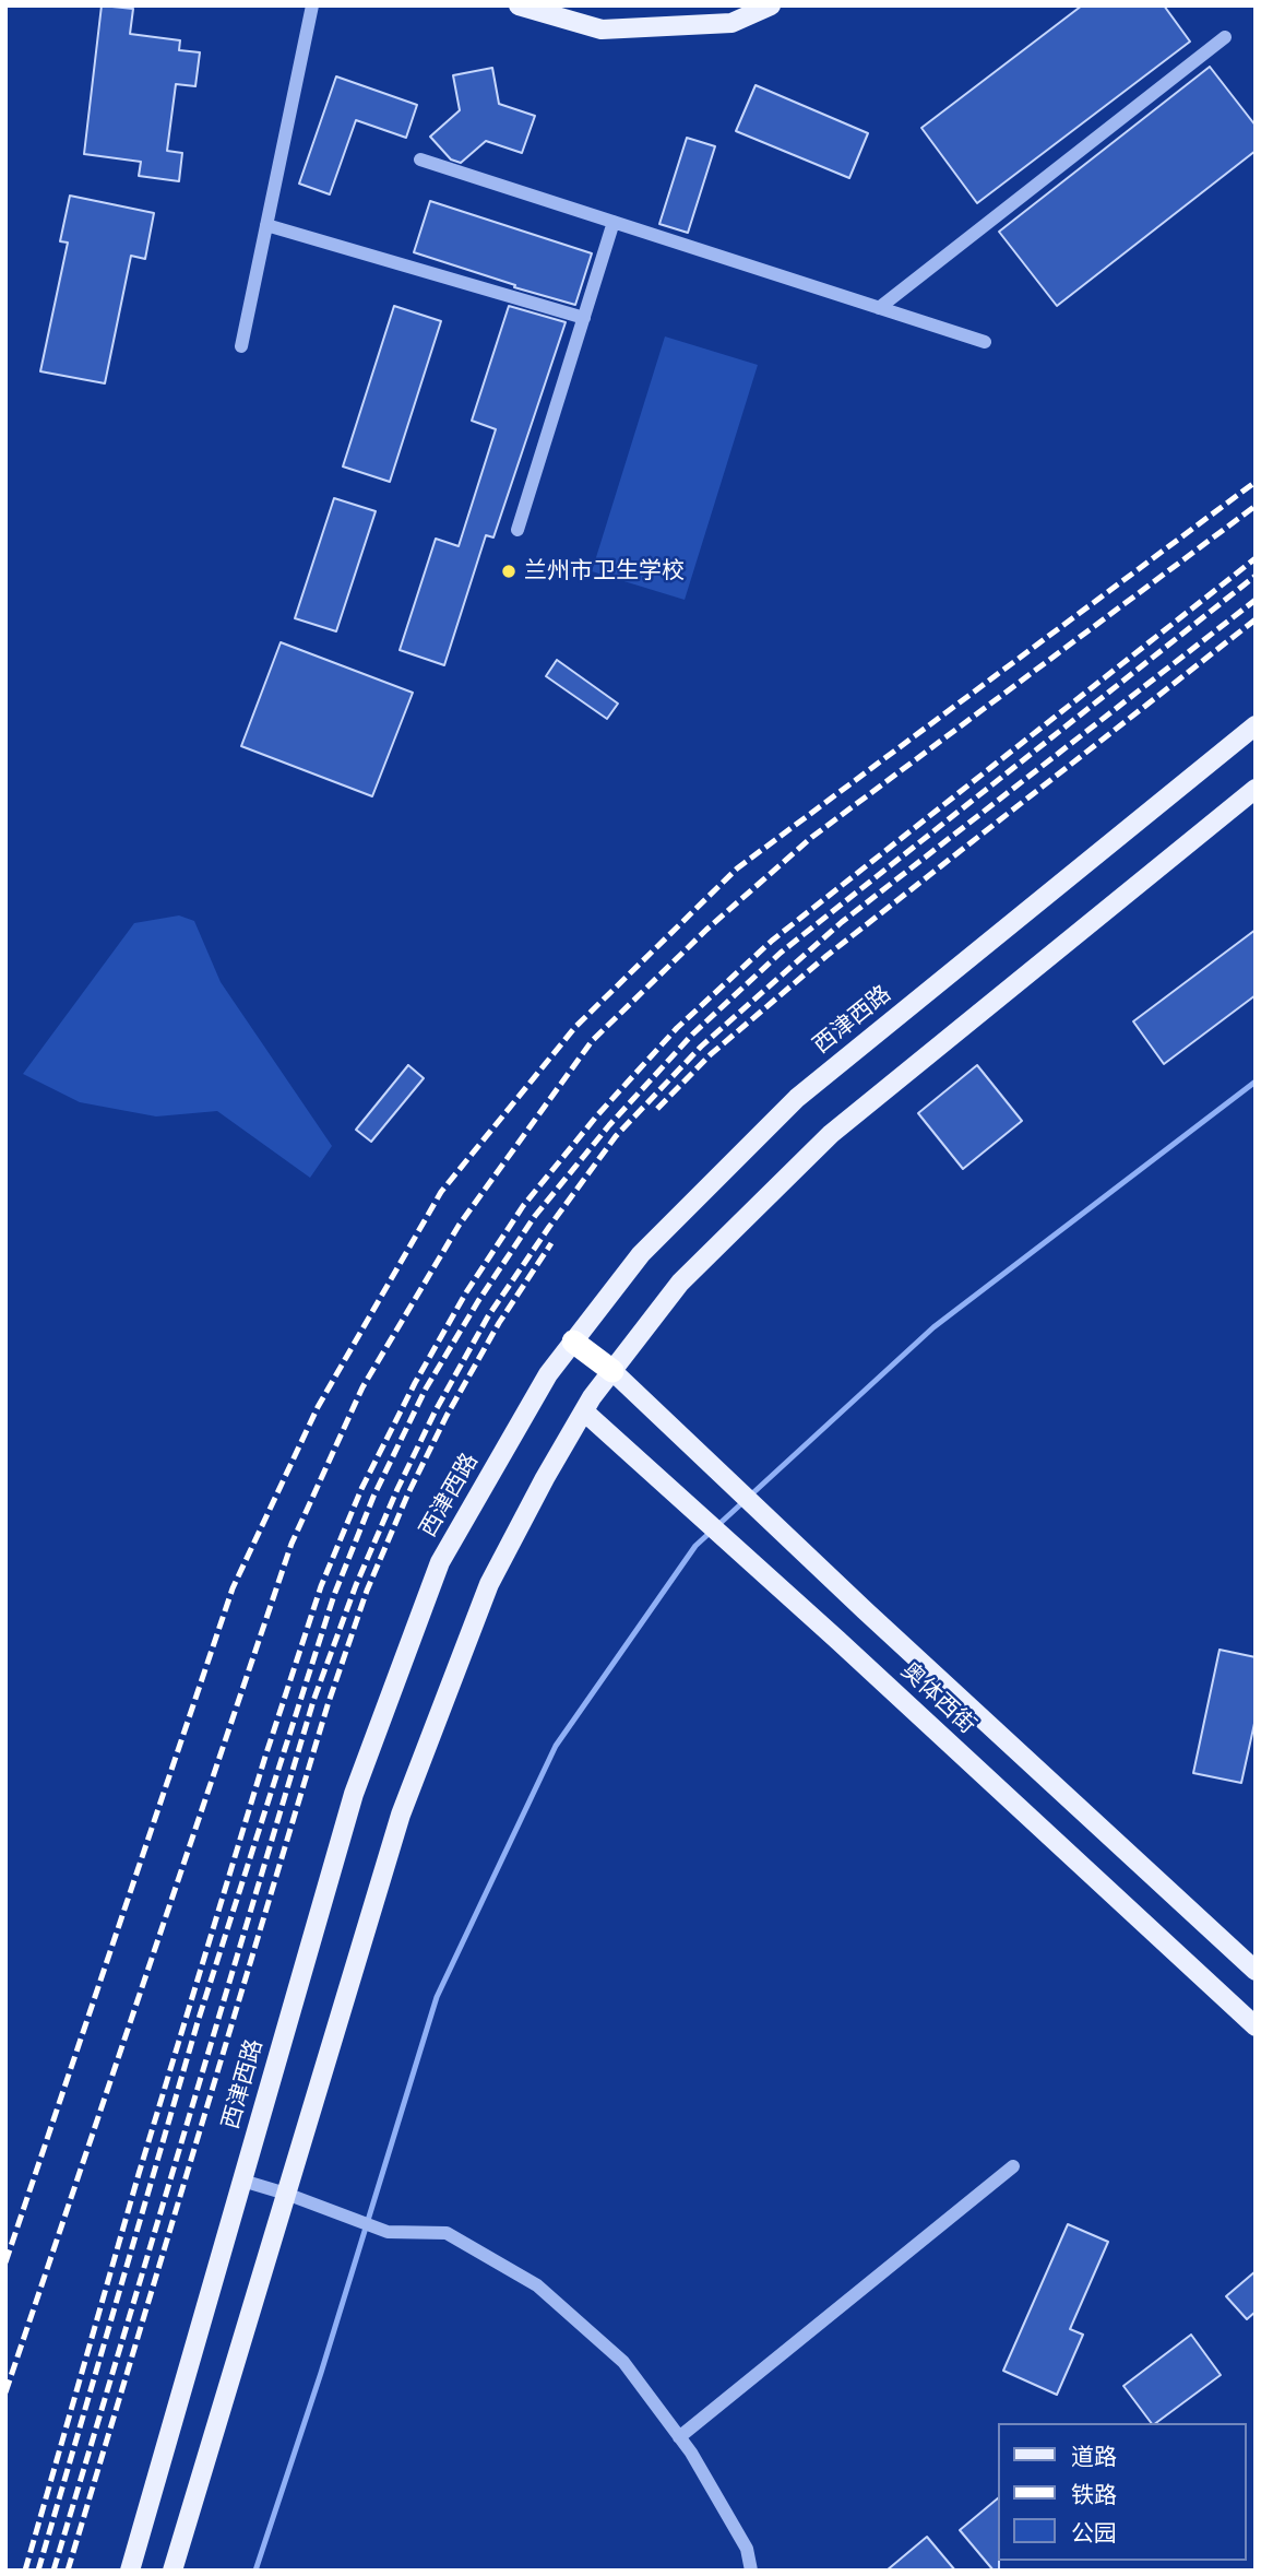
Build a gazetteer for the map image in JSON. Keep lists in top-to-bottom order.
{
  "streets": {
    "main road": ["西津西路", "奥体西街"]
  },
  "places": ["兰州市卫生学校"],
  "legend": ["道路", "铁路", "公园"]
}
